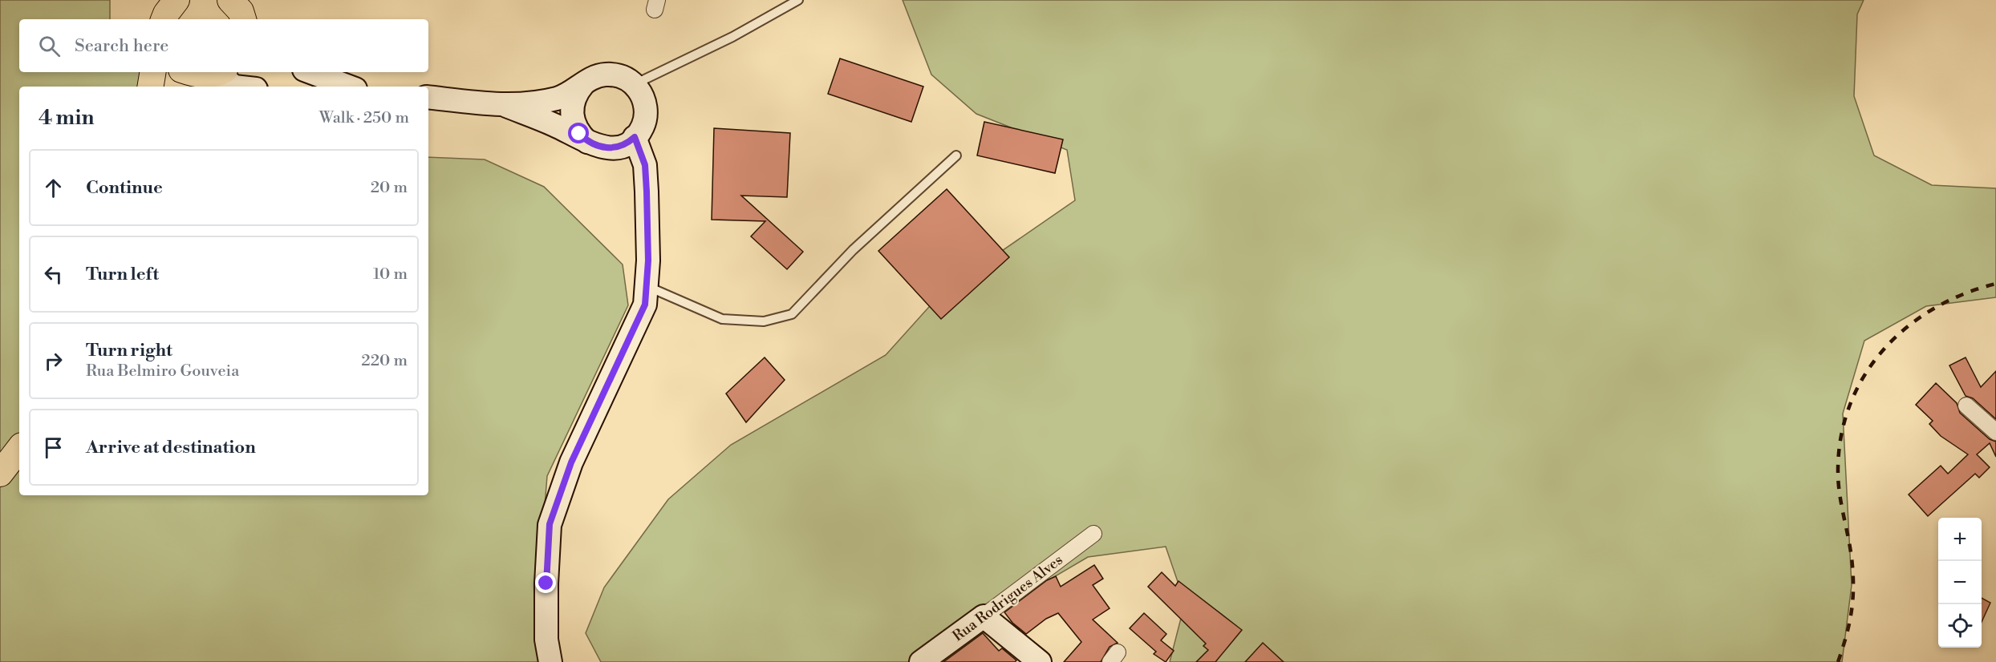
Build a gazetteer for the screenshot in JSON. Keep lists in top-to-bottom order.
{
  "streets": {
    "street": ["Rua Rodrigues Alves"]
  },
  "page": {
    "search": "Search here",
    "heading": ["4 min", "Walk · 250 m"],
    "list": [
      ["Continue", "20 m"],
      ["Turn left", "10 m"],
      ["Turn right", "Rua Belmiro Gouveia", "220 m"],
      "Arrive at destination"
    ],
    "map_buttons": ["+", "−"]
  }
}
